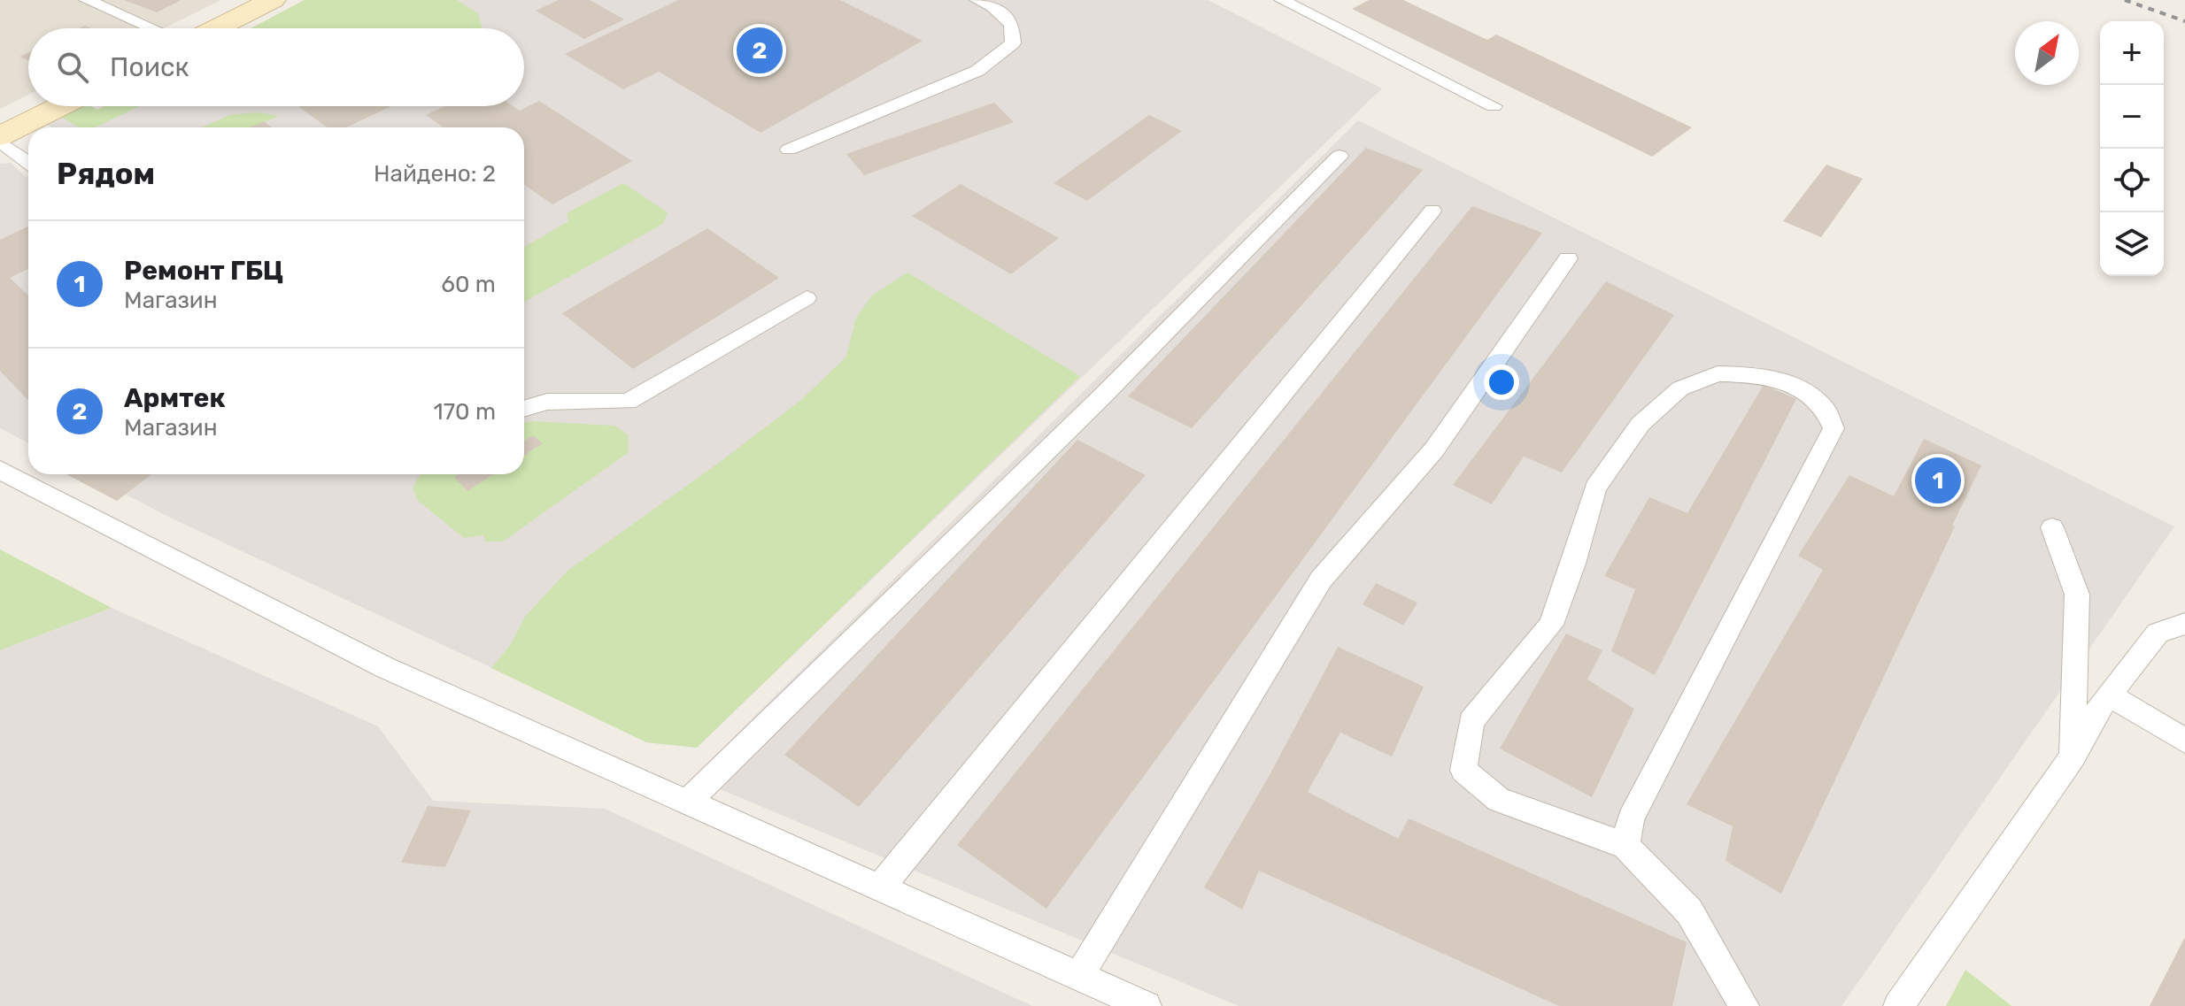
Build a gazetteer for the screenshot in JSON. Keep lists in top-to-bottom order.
{
  "north": "top right",
  "page": {
    "map_buttons": ["+", "−"],
    "pins": ["2", "1"],
    "search": "Поиск",
    "heading": ["Рядом", "Найдено: 2"],
    "list": [
      {
        "mark": "1",
        "name": "Ремонт ГБЦ",
        "note": "Магазин",
        "value": "60 m"
      },
      {
        "mark": "2",
        "name": "Армтек",
        "note": "Магазин",
        "value": "170 m"
      }
    ]
  }
}
